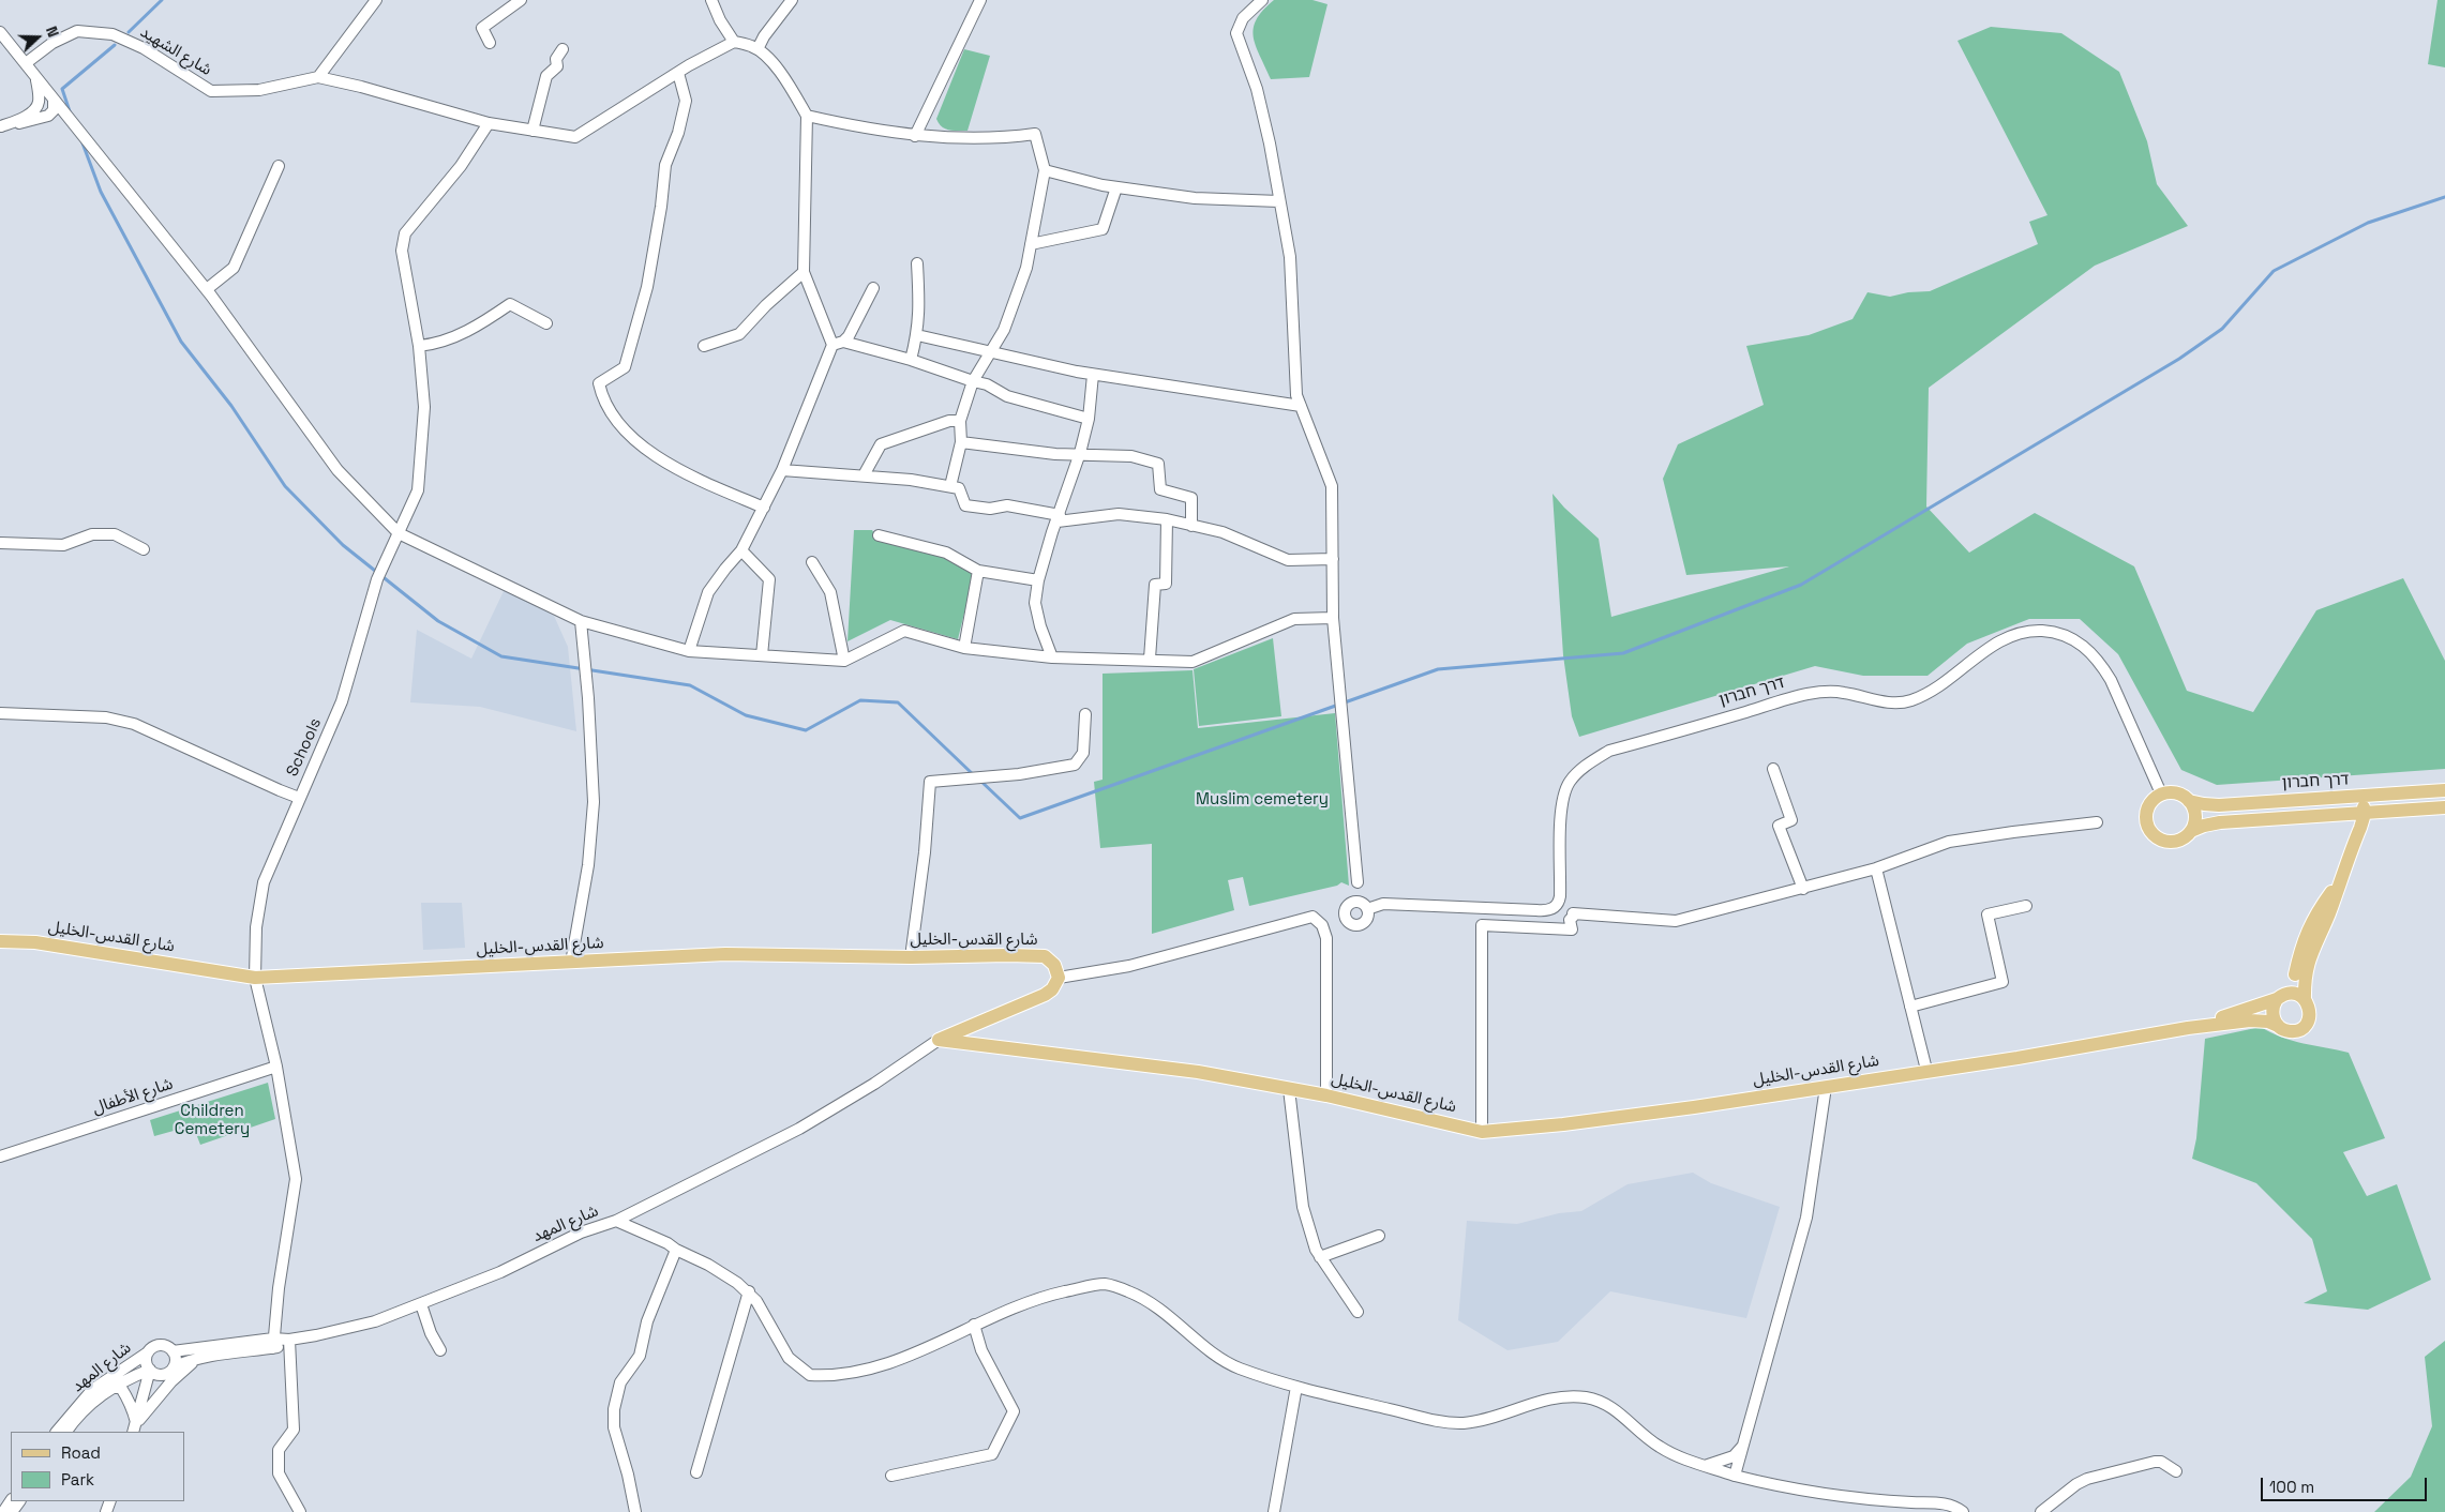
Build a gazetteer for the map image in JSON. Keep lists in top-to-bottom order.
{
  "streets": {
    "main road": ["דרך חברון", "شارع القدس-الخليل"],
    "street": [
      "شارع الشهيد",
      "Schools",
      "شارع الأطفال",
      "شارع المهد"
    ]
  },
  "crossings": [
    ["Schools", "شارع القدس-الخليل"],
    ["Schools", "شارع الأطفال"],
    ["Schools", "شارع المهد"],
    ["شارع القدس-الخليل", "شارع المهد"]
  ],
  "parks": ["Muslim cemetery", "Children Cemetery"],
  "legend": ["Road", "Park"],
  "scale_bar": "100 m",
  "north": "right"
}
